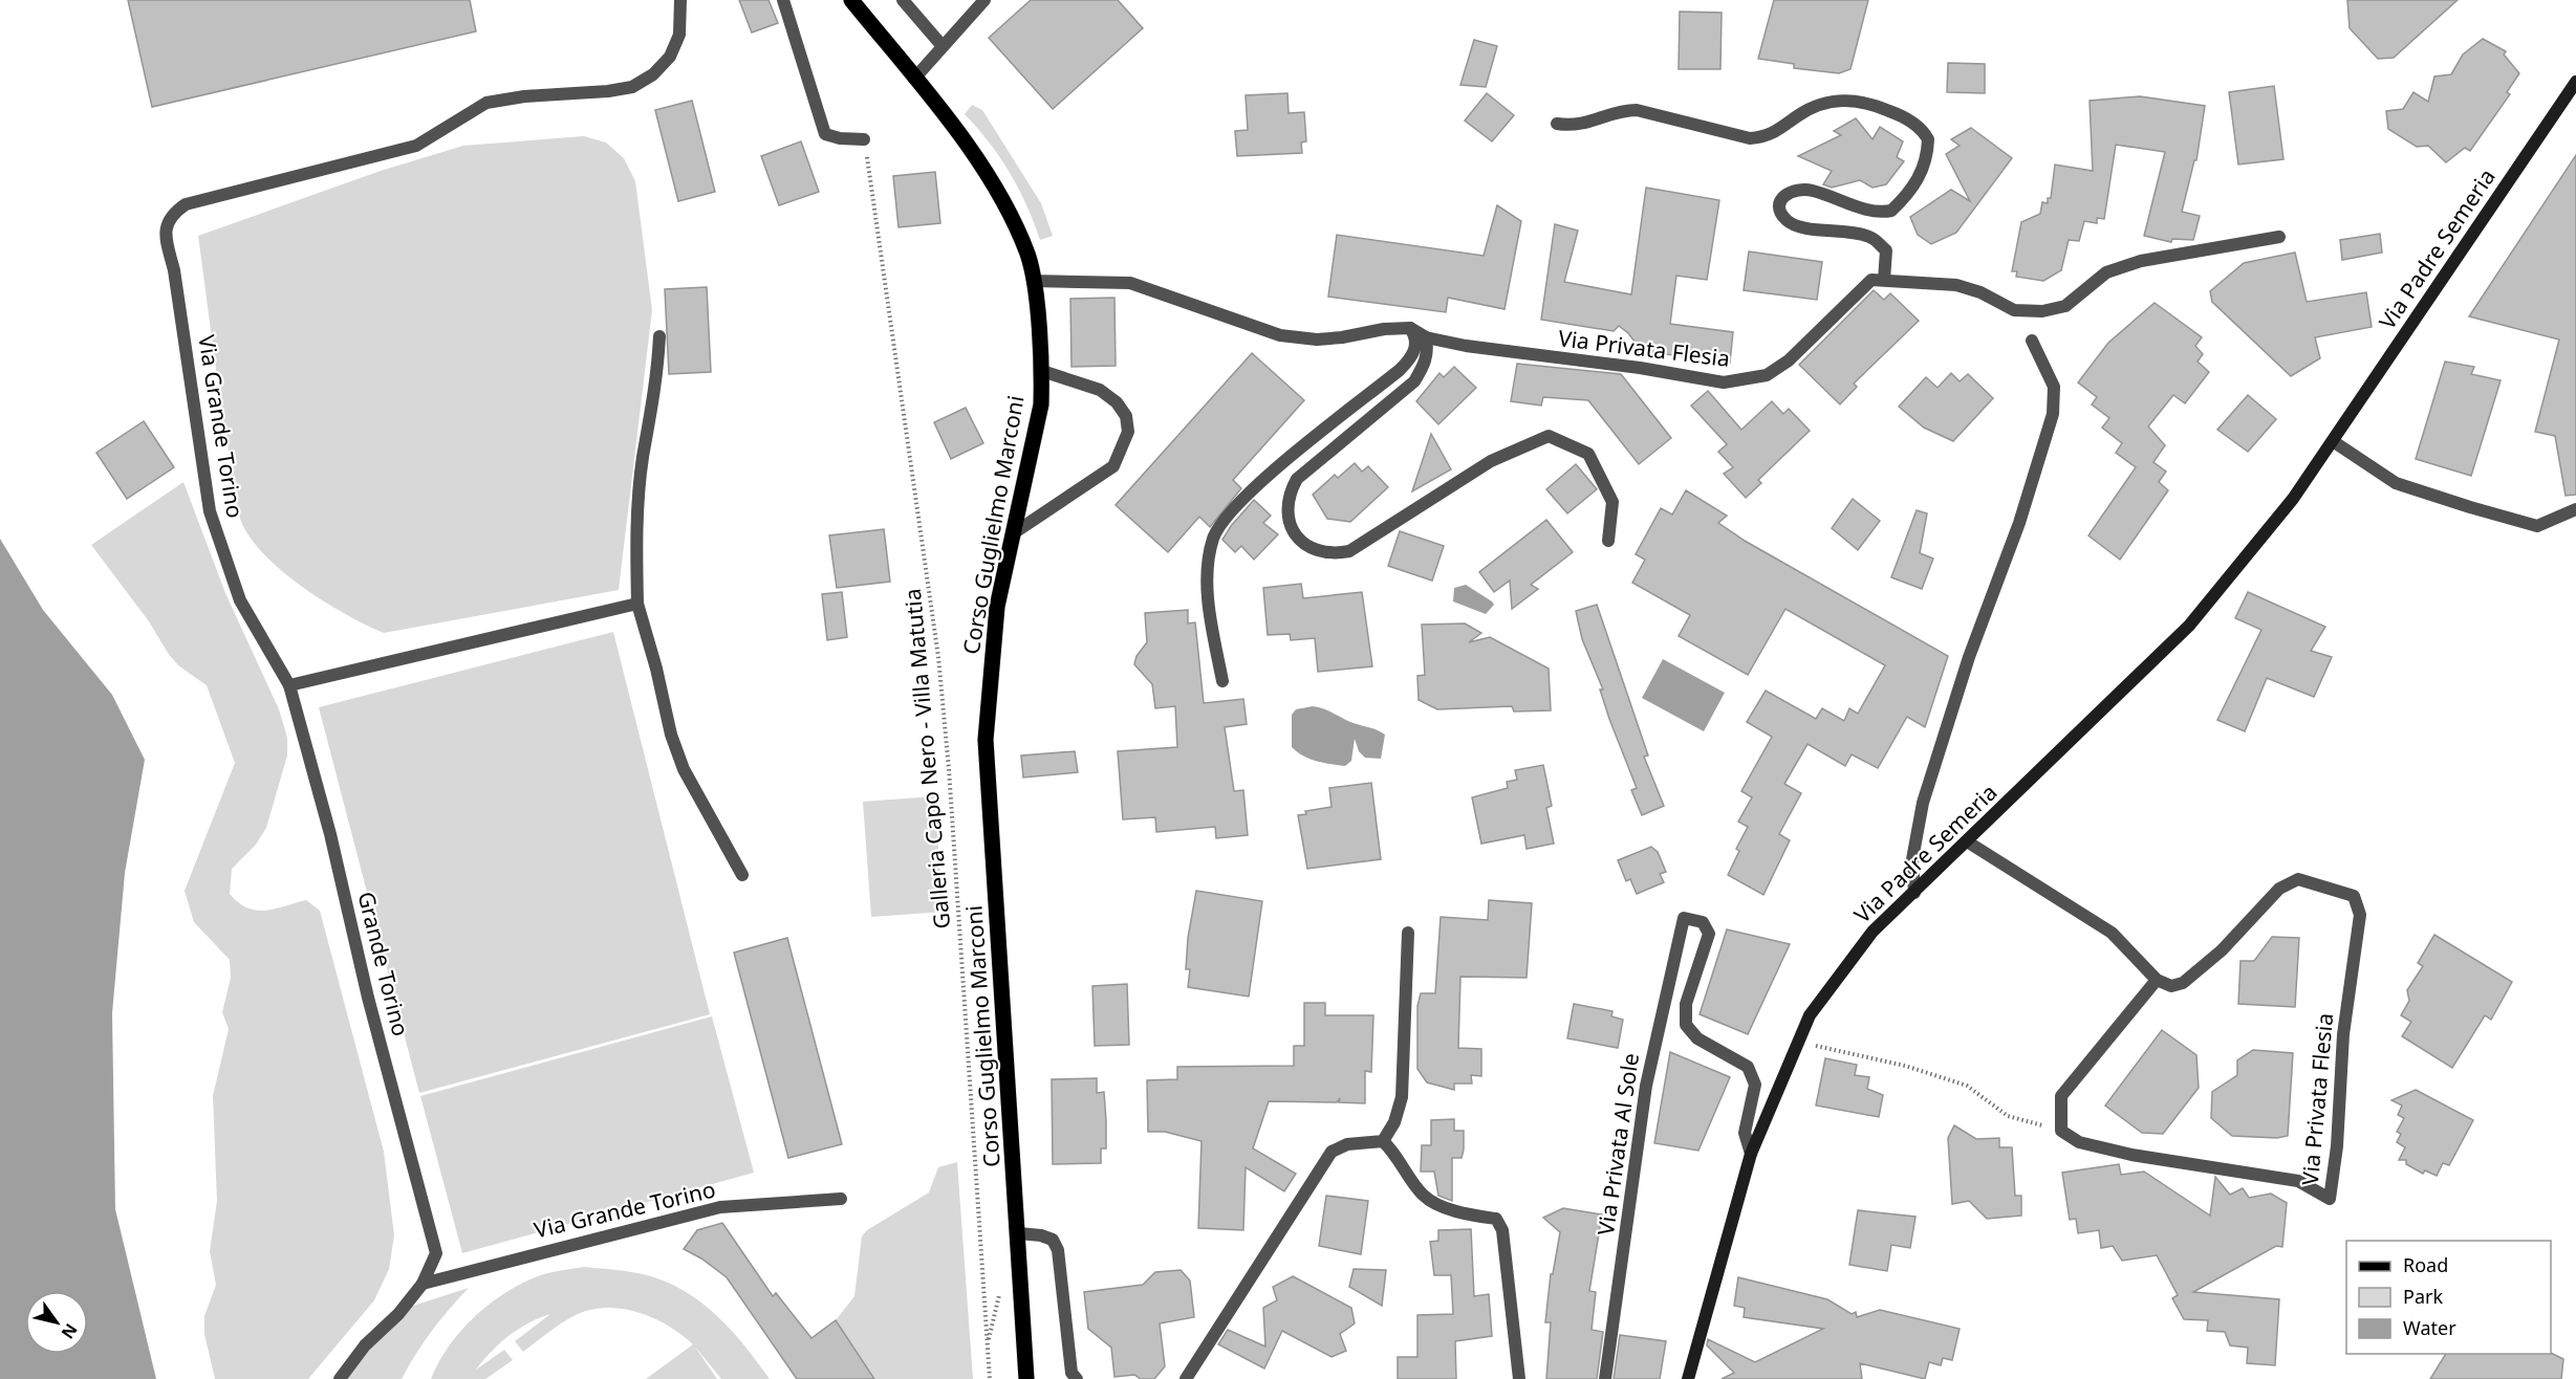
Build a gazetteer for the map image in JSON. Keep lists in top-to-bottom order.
{
  "streets": {
    "main road": ["Via Padre Semeria", "Corso Guglielmo Marconi"],
    "street": [
      "Via Privata Flesia",
      "Via Grande Torino",
      "Grande Torino",
      "Via Privata Al Sole"
    ],
    "path": ["Galleria Capo Nero - Villa Matutia"]
  },
  "crossings": [
    ["Via Padre Semeria", "Via Privata Al Sole"],
    ["Via Grande Torino", "Grande Torino"]
  ],
  "legend": ["Road", "Park", "Water"],
  "north": "bottom right"
}
